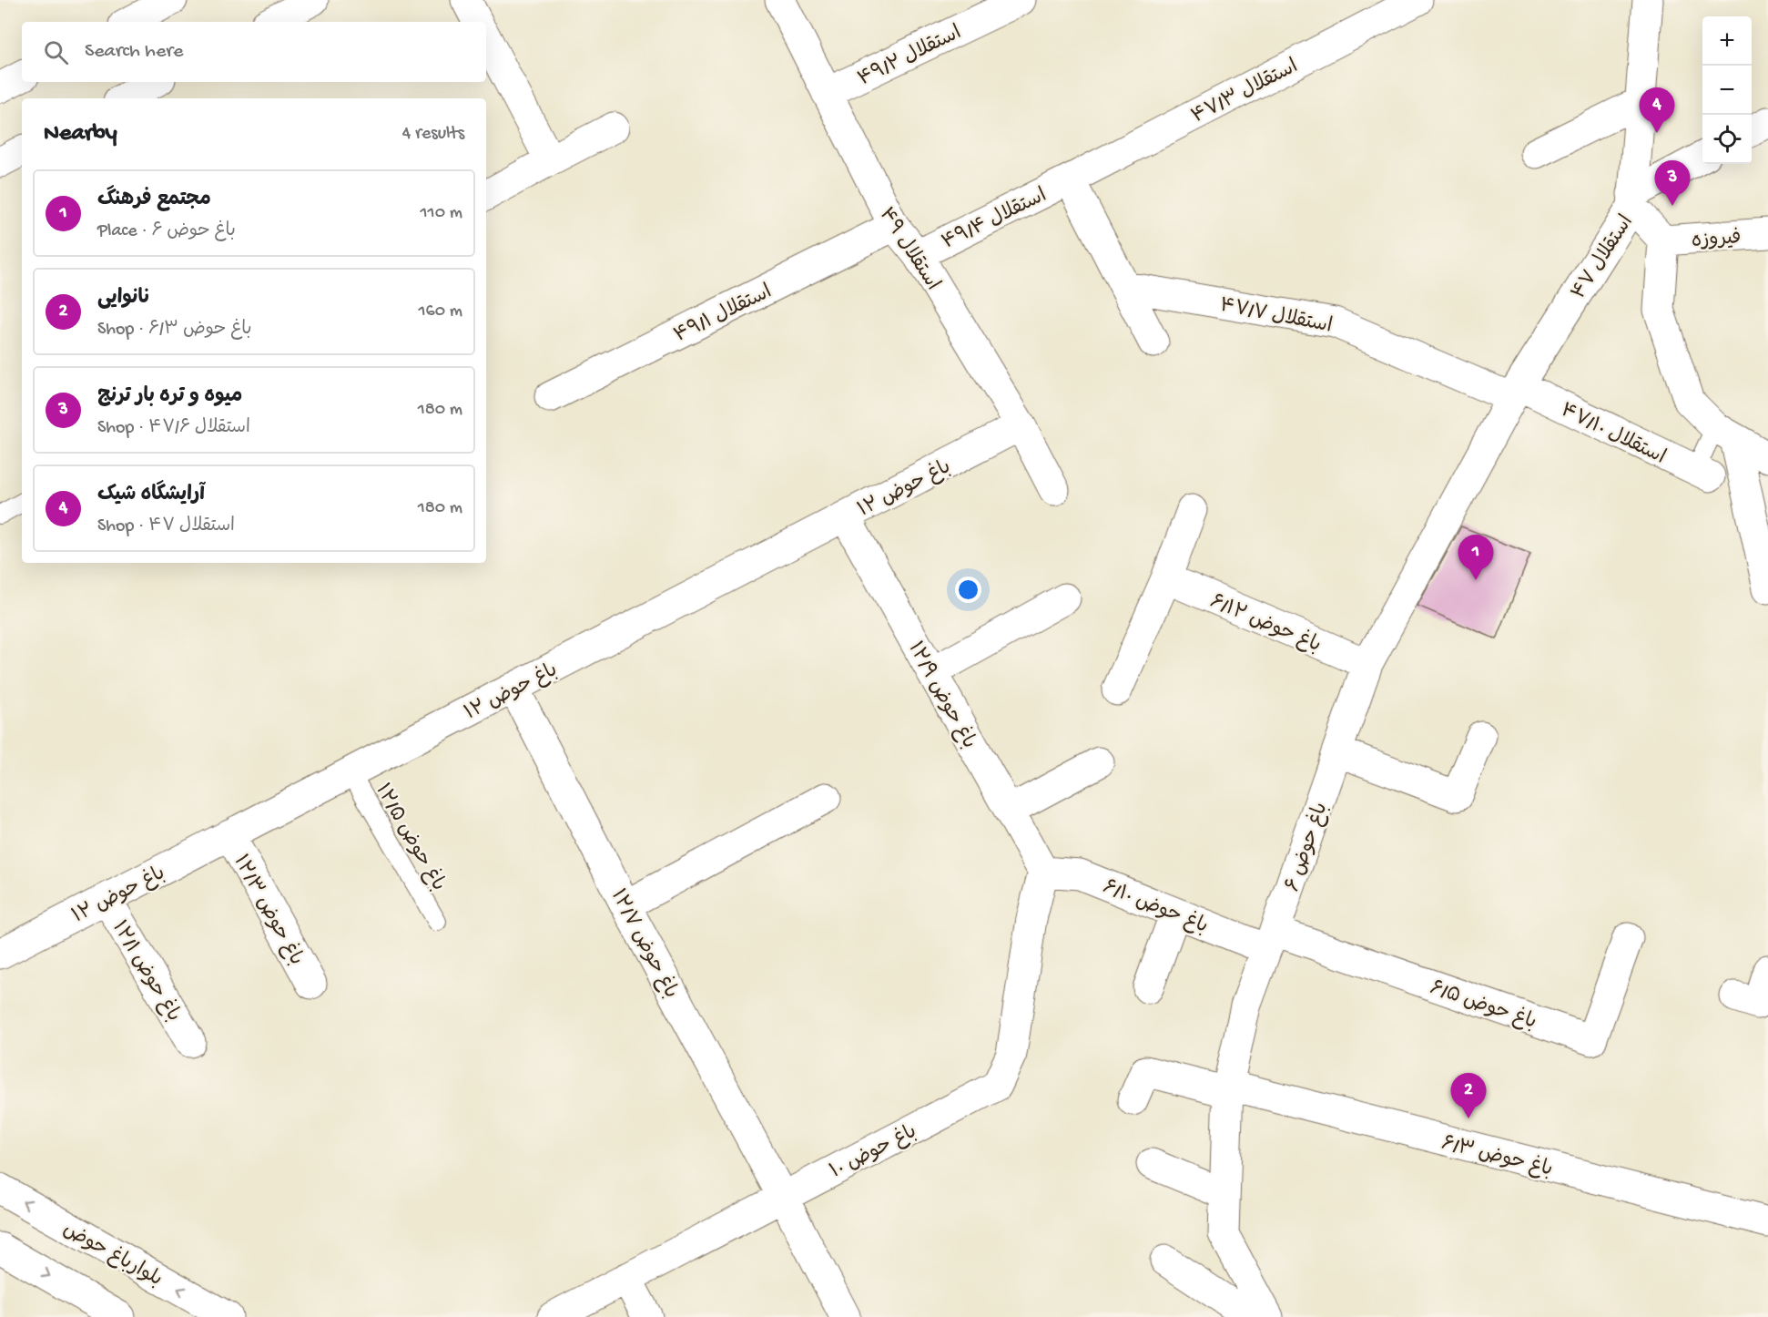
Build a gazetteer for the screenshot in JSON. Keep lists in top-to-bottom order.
{
  "streets": {
    "street": [
      "۴۹/۲ استقلال",
      "۴۷/۳ استقلال",
      "۴۹/۴ استقلال",
      "فیروزه",
      "۴۹ استقلال",
      "۴۷ استقلال",
      "۴۹/۱ استقلال",
      "۴۷/۷ استقلال",
      "۴۷/۱۰ استقلال",
      "۱۲ باغ حوض",
      "۶/۱۲ باغ حوض",
      "۱۲/۹ باغ حوض",
      "۶ باغ حوض",
      "۶/۱۰ باغ حوض",
      "۱۲/۳ باغ حوض",
      "۱۲/۷ باغ حوض",
      "۱۲/۱ باغ حوض",
      "۶/۵ باغ حوض",
      "۱۰ باغ حوض",
      "۶/۳ باغ حوض",
      "بلوارباغ حوض"
    ],
    "lane": ["۱۲/۵ باغ حوض"]
  },
  "crossings": [
    ["۴۹/۲ استقلال", "۴۹ استقلال"],
    ["۴۷/۳ استقلال", "۴۹/۴ استقلال"],
    ["۴۹/۴ استقلال", "۴۹ استقلال"],
    ["۴۹ استقلال", "۴۹/۱ استقلال"],
    ["۴۹ استقلال", "۱۲ باغ حوض"],
    ["۴۷ استقلال", "۴۷/۷ استقلال"],
    ["۴۷ استقلال", "۴۷/۱۰ استقلال"],
    ["۴۷ استقلال", "۶ باغ حوض"],
    ["۴۷/۷ استقلال", "۴۷/۱۰ استقلال"],
    ["۴۷/۷ استقلال", "۶ باغ حوض"],
    ["۴۷/۱۰ استقلال", "۶ باغ حوض"],
    ["۱۲ باغ حوض", "۱۲/۹ باغ حوض"],
    ["۱۲ باغ حوض", "۱۲/۵ باغ حوض"],
    ["۱۲ باغ حوض", "۱۲/۳ باغ حوض"],
    ["۱۲ باغ حوض", "۱۲/۷ باغ حوض"],
    ["۱۲ باغ حوض", "۱۲/۱ باغ حوض"],
    ["۶/۱۲ باغ حوض", "۶ باغ حوض"],
    ["۱۲/۹ باغ حوض", "۶/۱۰ باغ حوض"],
    ["۱۲/۹ باغ حوض", "۱۰ باغ حوض"],
    ["۶ باغ حوض", "۶/۱۰ باغ حوض"],
    ["۶ باغ حوض", "۶/۵ باغ حوض"],
    ["۶ باغ حوض", "۶/۳ باغ حوض"],
    ["۶/۱۰ باغ حوض", "۶/۵ باغ حوض"],
    ["۶/۱۰ باغ حوض", "۱۰ باغ حوض"],
    ["۱۲/۷ باغ حوض", "۱۰ باغ حوض"]
  ],
  "page": {
    "map_buttons": ["+", "−"],
    "search": "Search here",
    "pins": [
      "4",
      "3",
      "1",
      "2"
    ],
    "heading": ["Nearby", "4 results"],
    "list": [
      {
        "mark": "1",
        "name": "مجتمع فرهنگ",
        "note": "Place · ۶ باغ حوض",
        "value": "110 m"
      },
      {
        "mark": "2",
        "name": "نانوایی",
        "note": "Shop · ۶/۳ باغ حوض",
        "value": "160 m"
      },
      {
        "mark": "3",
        "name": "میوه و تره بار ترنج",
        "note": "Shop · ۴۷/۶ استقلال",
        "value": "180 m"
      },
      {
        "mark": "4",
        "name": "آرایشگاه شیک",
        "note": "Shop · ۴۷ استقلال",
        "value": "180 m"
      }
    ]
  }
}
